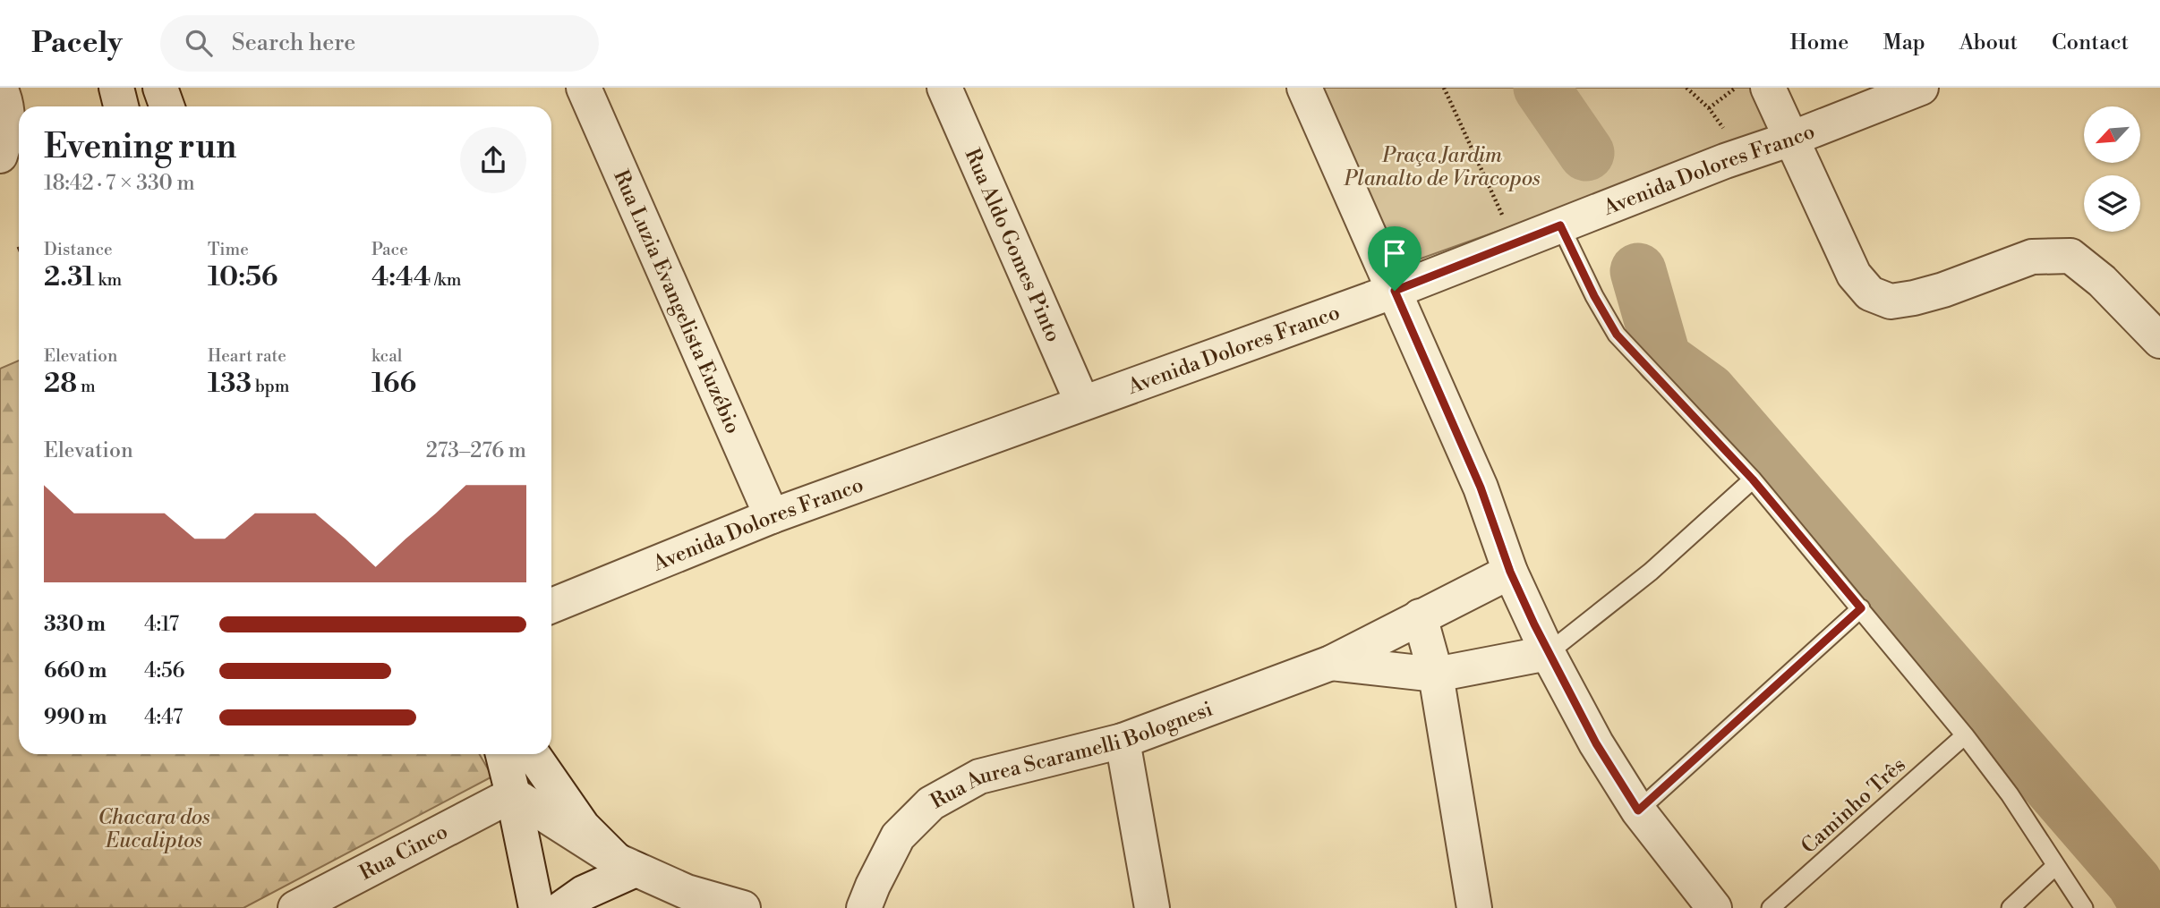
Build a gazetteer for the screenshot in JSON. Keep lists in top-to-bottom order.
{
  "streets": {
    "street": [
      "Avenida Dolores Franco",
      "Rua Aldo Gomes Pinto",
      "Rua Luzia Evangelista Euzébio",
      "Rua Aurea Scaramelli Bolognesi",
      "Rua Cinco"
    ],
    "lane": ["Caminho Três"]
  },
  "crossings": [
    ["Avenida Dolores Franco", "Rua Aldo Gomes Pinto"],
    ["Avenida Dolores Franco", "Rua Luzia Evangelista Euzébio"]
  ],
  "parks": ["Praça Jardim Planalto de Viracopos", "Chacara dos Eucaliptos"],
  "north": "bottom left",
  "page": {
    "header": "Pacely",
    "search": "Search here",
    "nav": [
      "Home",
      "Map",
      "About",
      "Contact"
    ],
    "heading": ["Evening run", "18:42 · 7 × 330 m"],
    "stats": [
      ["Distance", "2.31 km"],
      ["Time", "10:56"],
      ["Pace", "4:44 /km"],
      ["Elevation", "28 m"],
      ["Heart rate", "133 bpm"],
      ["kcal", "166"]
    ],
    "chart": ["Elevation", "273–276 m"],
    "list": [
      {
        "name": "330 m",
        "note": "4:17"
      },
      {
        "name": "660 m",
        "note": "4:56"
      },
      {
        "name": "990 m",
        "note": "4:47"
      }
    ]
  }
}
